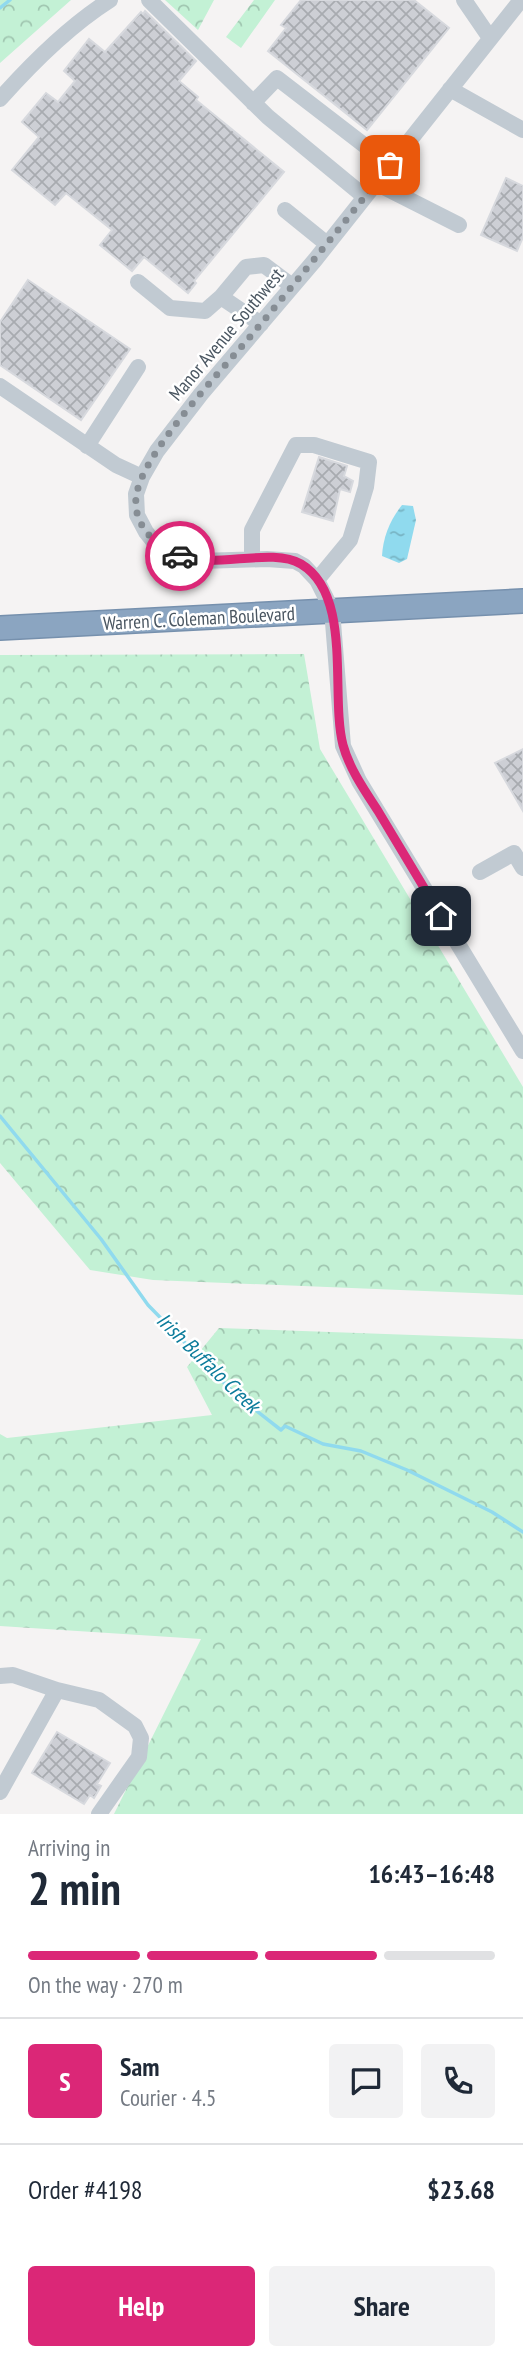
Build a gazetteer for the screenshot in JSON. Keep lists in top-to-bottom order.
{
  "streets": {
    "highway": ["Warren C. Coleman Boulevard"],
    "street": ["Manor Avenue Southwest"]
  },
  "crossings": [
    ["Manor Avenue Southwest", "Warren C. Coleman Boulevard"]
  ],
  "water": ["Irish Buffalo Creek"],
  "page": {
    "heading": ["2 min", "Arriving in", "16:43–16:48"],
    "panel": [
      "Sam",
      "Courier · 4.5",
      "Order #4198",
      "$23.68"
    ],
    "bar": "On the way · 270 m",
    "round": "S",
    "buttons": ["Help", "Share"]
  }
}
